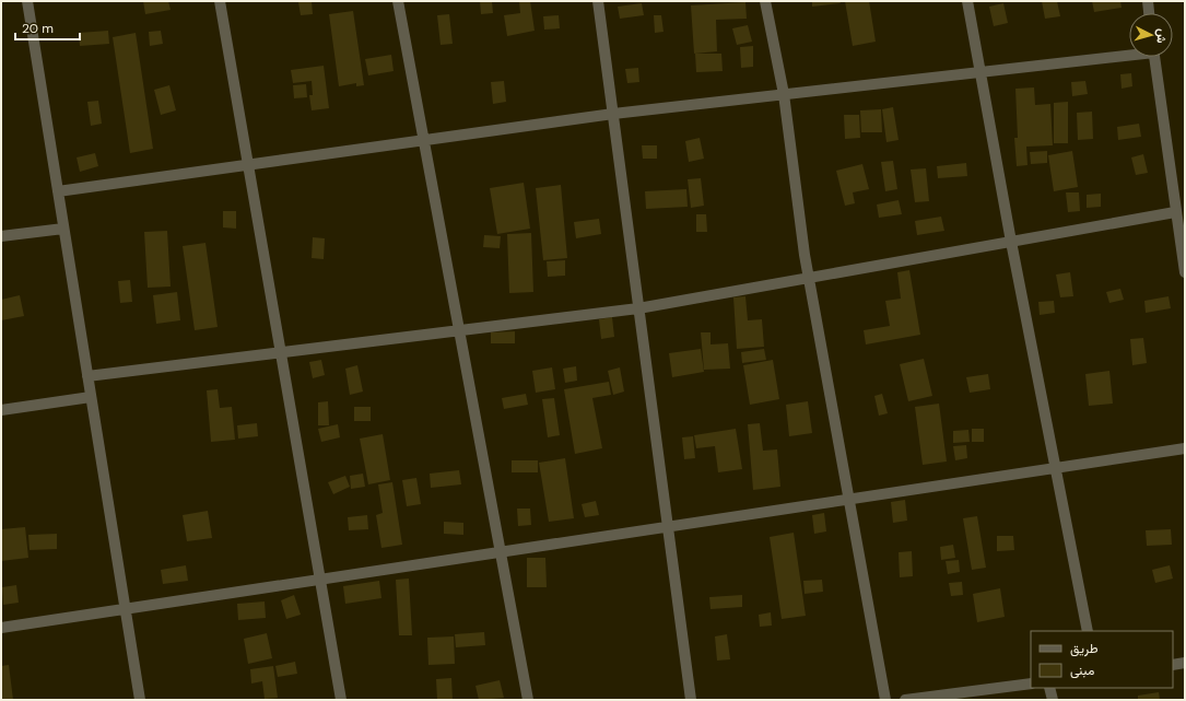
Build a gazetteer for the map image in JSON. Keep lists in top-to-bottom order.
{
  "legend": ["طريق", "مبنى"],
  "scale_bar": "20 m",
  "north": "right"
}
